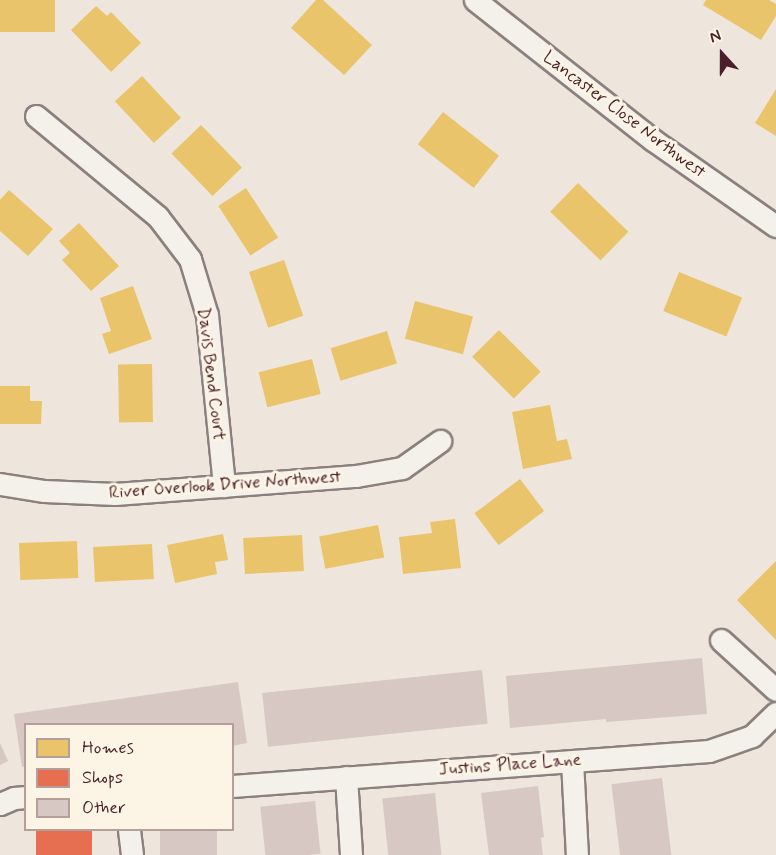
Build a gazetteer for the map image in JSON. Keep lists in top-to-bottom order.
{
  "streets": {
    "street": [
      "Lancaster Close Northwest",
      "Davis Bend Court",
      "River Overlook Drive Northwest",
      "Justins Place Lane"
    ]
  },
  "crossings": [
    ["Davis Bend Court", "River Overlook Drive Northwest"]
  ],
  "legend": ["Homes", "Shops", "Other"],
  "north": "top"
}
